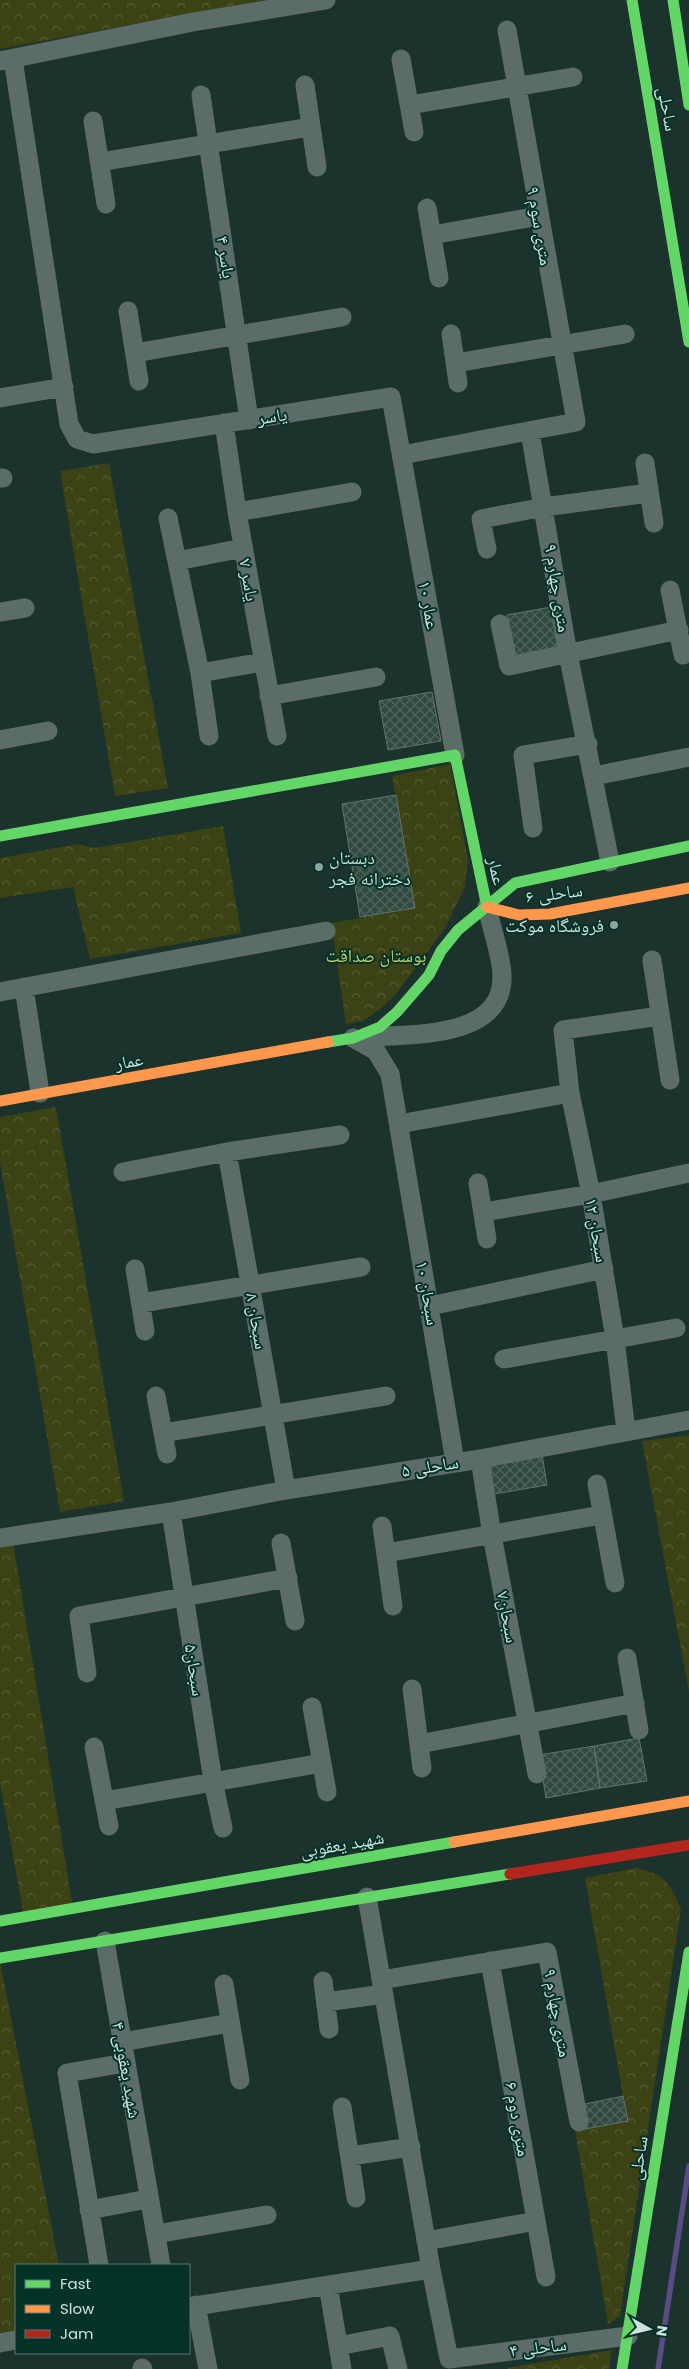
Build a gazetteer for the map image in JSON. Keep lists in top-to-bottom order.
{
  "streets": {
    "street": [
      "ساحلی",
      "۹ متری سوم",
      "یاسر ۴",
      "یاسر",
      "یاسر ۷",
      "۹ متری چهارم",
      "عمار ۱۰",
      "عمار",
      "ساحلی ۶",
      "سبحان ۱۲",
      "سبحان ۱۰",
      "سبحان ۸",
      "ساحلی ۵",
      "سبحان۷",
      "سبحان۵",
      "شهید یعقوبی",
      "شهید یعقوبی ۴",
      "۶ متری دوم",
      "ساحلی ۴"
    ]
  },
  "crossings": [
    ["ساحلی", "ساحلی ۴"],
    ["۹ متری سوم", "۹ متری چهارم"],
    ["یاسر ۴", "یاسر"],
    ["یاسر", "یاسر ۷"],
    ["یاسر", "عمار ۱۰"],
    ["۹ متری چهارم", "ساحلی ۶"],
    ["۹ متری چهارم", "۶ متری دوم"],
    ["عمار ۱۰", "عمار"],
    ["عمار", "ساحلی ۶"],
    ["عمار", "سبحان ۱۰"],
    ["سبحان ۱۲", "ساحلی ۵"],
    ["سبحان ۱۰", "ساحلی ۵"],
    ["سبحان ۸", "ساحلی ۵"],
    ["ساحلی ۵", "سبحان۷"],
    ["ساحلی ۵", "سبحان۵"]
  ],
  "parks": ["بوستان صداقت"],
  "places": ["دبستان دخترانه فجر", "فروشگاه موکت"],
  "legend": ["Fast", "Slow", "Jam"],
  "north": "right"
}
